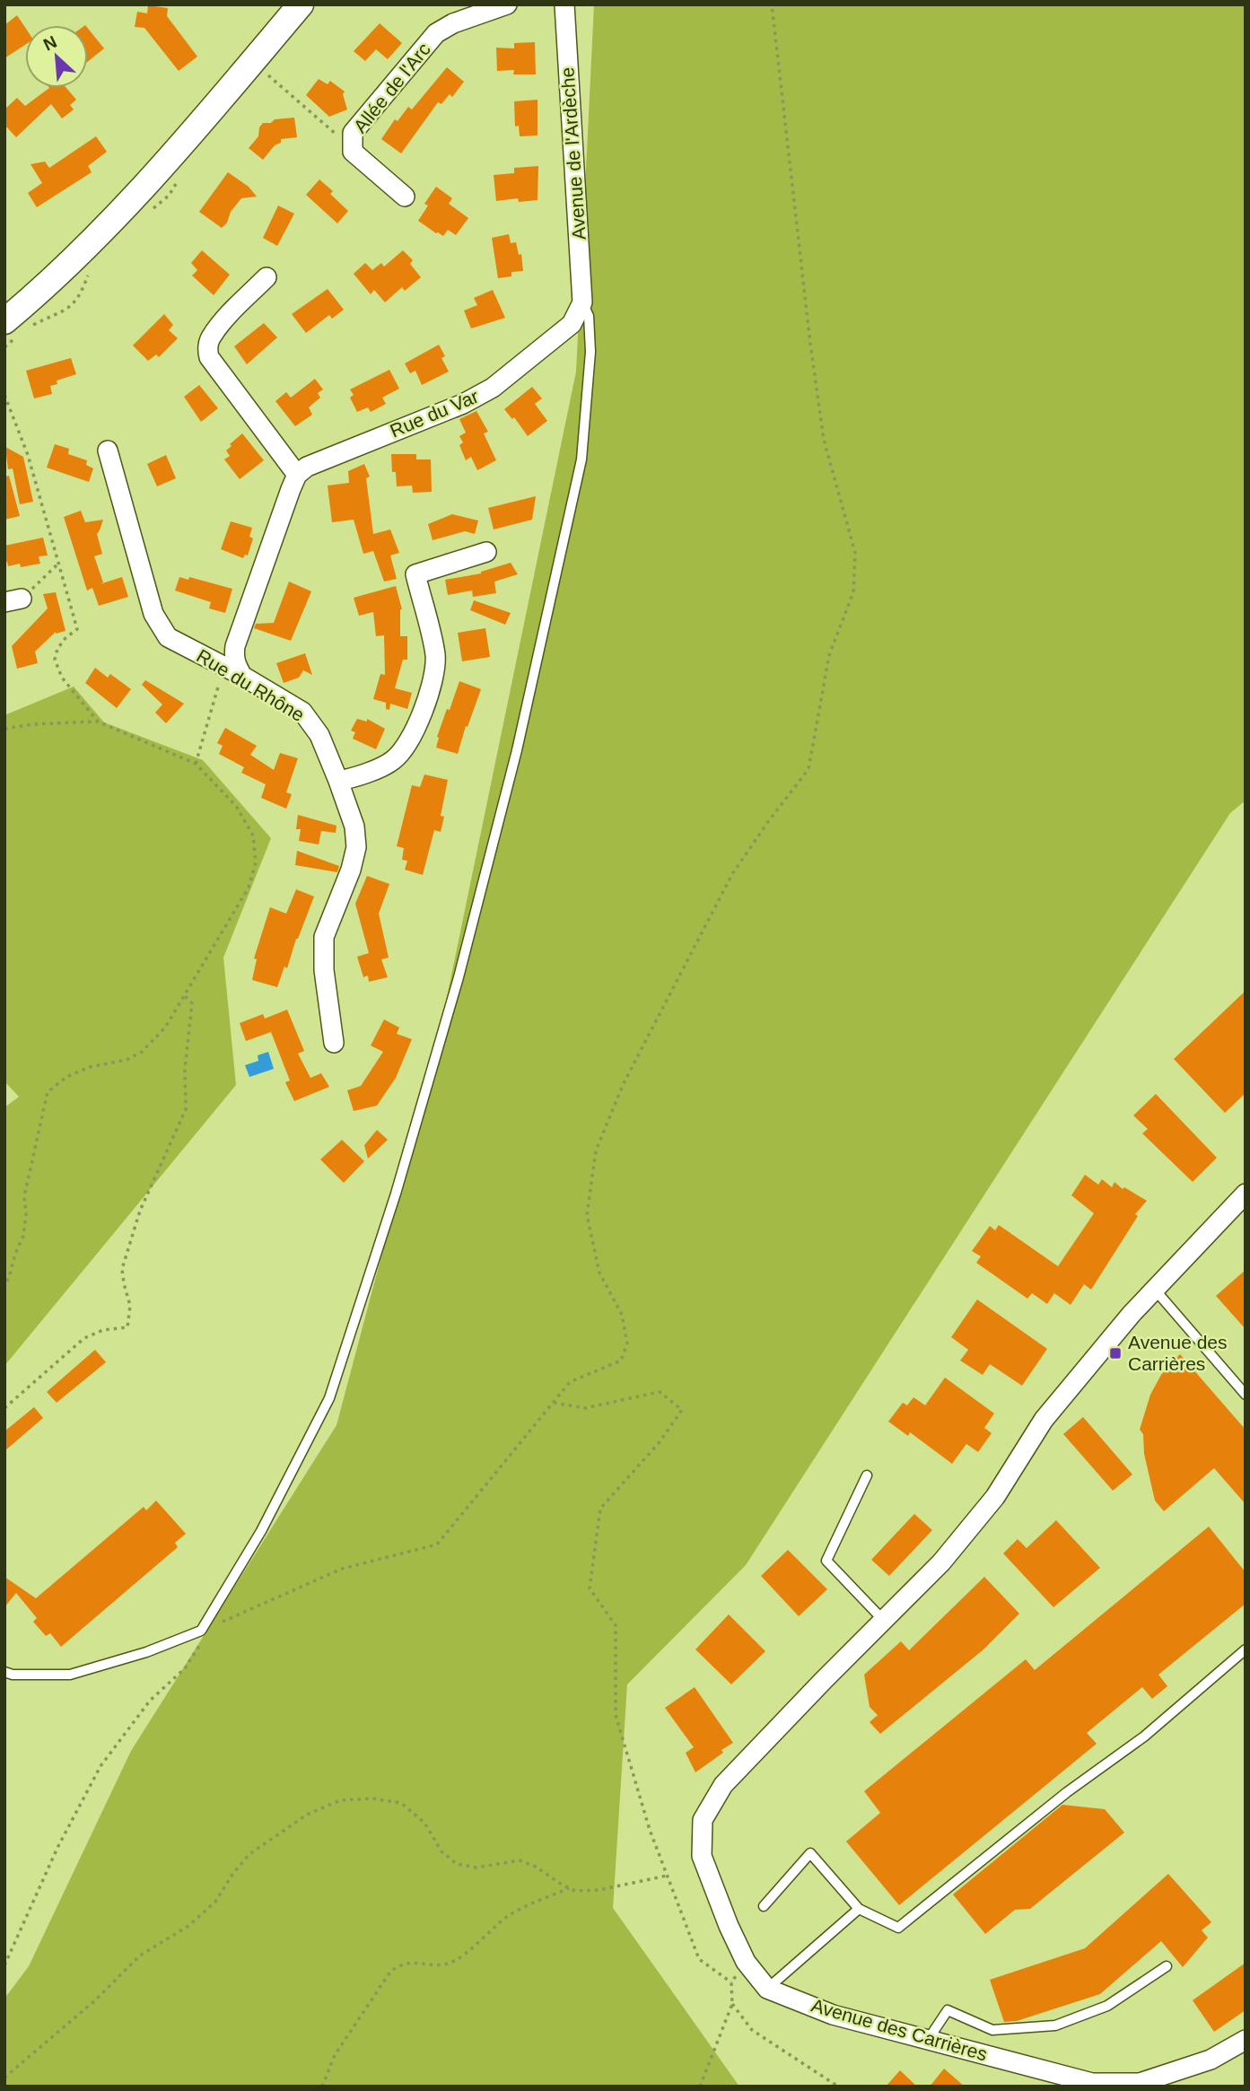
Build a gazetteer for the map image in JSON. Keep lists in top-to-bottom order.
{
  "streets": {
    "street": [
      "Allée de l'Arc",
      "Avenue de l'Ardèche",
      "Rue du Var",
      "Rue du Rhône",
      "Avenue des Carrières"
    ]
  },
  "crossings": [
    ["Avenue de l'Ardèche", "Rue du Var"]
  ],
  "places": {
    "transit": ["Avenue des Carrières"]
  },
  "north": "top left"
}
